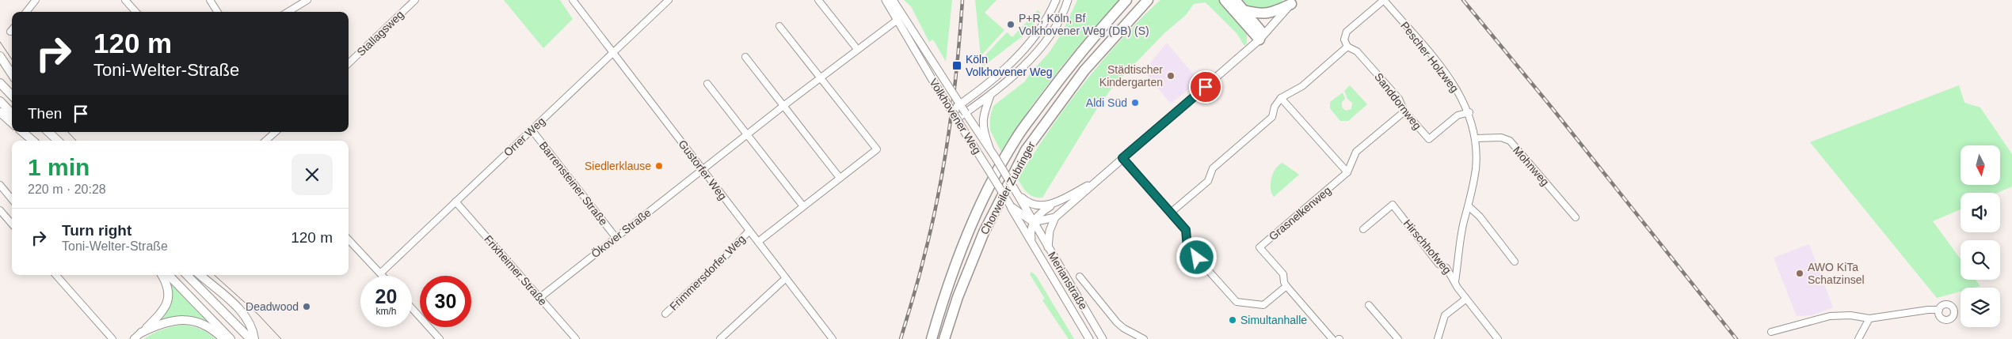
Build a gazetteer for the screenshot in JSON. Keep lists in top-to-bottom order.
{
  "streets": {
    "highway": ["Chorweiler Zubringer"],
    "street": [
      "Stallagsweg",
      "Pescher Holzweg",
      "Sanddornweg",
      "Volkhovener Weg",
      "Orrer Weg",
      "Mohnweg",
      "Gustorfer Weg",
      "Barrensteiner Straße",
      "Grasnelkenweg",
      "Ökover Straße",
      "Hirschhofweg",
      "Frixheimer Straße",
      "Frimmersdorfer Weg",
      "Merianstraße"
    ]
  },
  "crossings": [
    ["Pescher Holzweg", "Sanddornweg"],
    ["Pescher Holzweg", "Mohnweg"],
    ["Pescher Holzweg", "Hirschhofweg"],
    ["Sanddornweg", "Grasnelkenweg"],
    ["Volkhovener Weg", "Ökover Straße"],
    ["Volkhovener Weg", "Merianstraße"],
    ["Orrer Weg", "Gustorfer Weg"],
    ["Orrer Weg", "Barrensteiner Straße"],
    ["Orrer Weg", "Frixheimer Straße"],
    ["Gustorfer Weg", "Ökover Straße"],
    ["Gustorfer Weg", "Frimmersdorfer Weg"],
    ["Barrensteiner Straße", "Ökover Straße"],
    ["Ökover Straße", "Frixheimer Straße"]
  ],
  "places": {
    "other": [
      "P+R, Köln, Bf Volkhovener Weg (DB) (S)",
      "Städtischer Kindergarten",
      "Aldi Süd",
      "Siedlerklause",
      "AWO KiTa Schatzinsel",
      "Deadwood",
      "Simultanhalle"
    ],
    "transit": ["Köln Volkhovener Weg"]
  },
  "north": "bottom",
  "page": {
    "turn": ["120 m", "Toni-Welter-Straße"],
    "then": "Then",
    "heading": ["1 min", "220 m · 20:28"],
    "list": [
      {
        "name": "Turn right",
        "note": "Toni-Welter-Straße",
        "value": "120 m"
      }
    ],
    "speed": "20 km/h",
    "limit": "30"
  }
}
